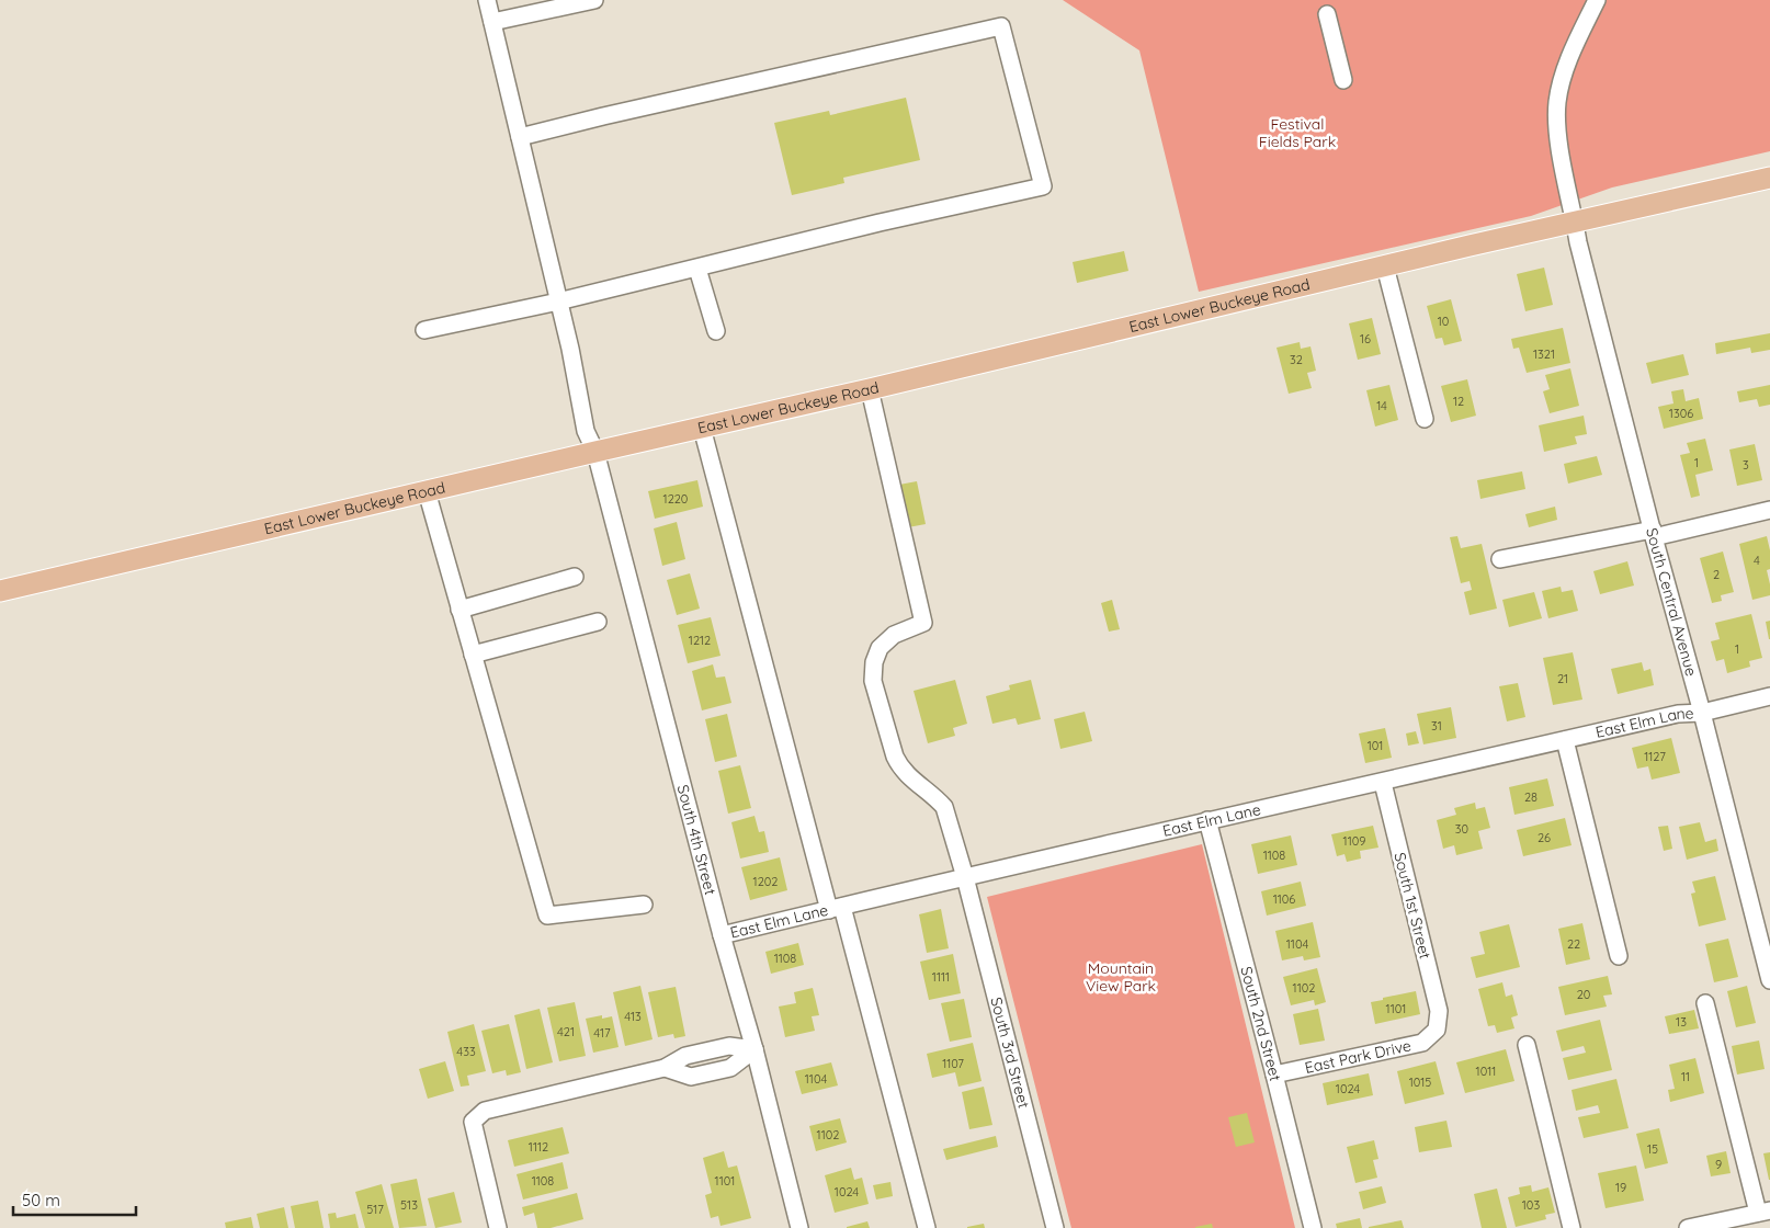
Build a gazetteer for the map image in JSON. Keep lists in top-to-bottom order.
{
  "streets": {
    "main road": ["East Lower Buckeye Road"],
    "street": [
      "South Central Avenue",
      "East Elm Lane",
      "South 4th Street",
      "South 1st Street",
      "South 2nd Street",
      "South 3rd Street",
      "East Park Drive"
    ]
  },
  "crossings": [
    ["East Lower Buckeye Road", "South Central Avenue"],
    ["East Lower Buckeye Road", "South 4th Street"],
    ["East Lower Buckeye Road", "South 3rd Street"],
    ["South Central Avenue", "East Elm Lane"],
    ["East Elm Lane", "South 4th Street"],
    ["East Elm Lane", "South 1st Street"],
    ["East Elm Lane", "South 2nd Street"],
    ["East Elm Lane", "South 3rd Street"],
    ["South 1st Street", "East Park Drive"],
    ["South 2nd Street", "East Park Drive"]
  ],
  "parks": ["Festival Fields Park", "Mountain View Park"],
  "house_numbers": [
    "10",
    "16",
    "1321",
    "32",
    "12",
    "14",
    "1306",
    "1",
    "3",
    "1220",
    "4",
    "2",
    "1212",
    "1",
    "21",
    "31",
    "101",
    "1127",
    "28",
    "30",
    "26",
    "1109",
    "1108",
    "1202",
    "1106",
    "1104",
    "22",
    "1108",
    "1111",
    "1102",
    "20",
    "1101",
    "413",
    "13",
    "421",
    "417",
    "433",
    "1107",
    "1011",
    "11",
    "1104",
    "1015",
    "1024",
    "1102",
    "1112",
    "15",
    "9",
    "1108",
    "1101",
    "19",
    "1024",
    "513",
    "103",
    "517"
  ],
  "scale_bar": "50 m"
}
